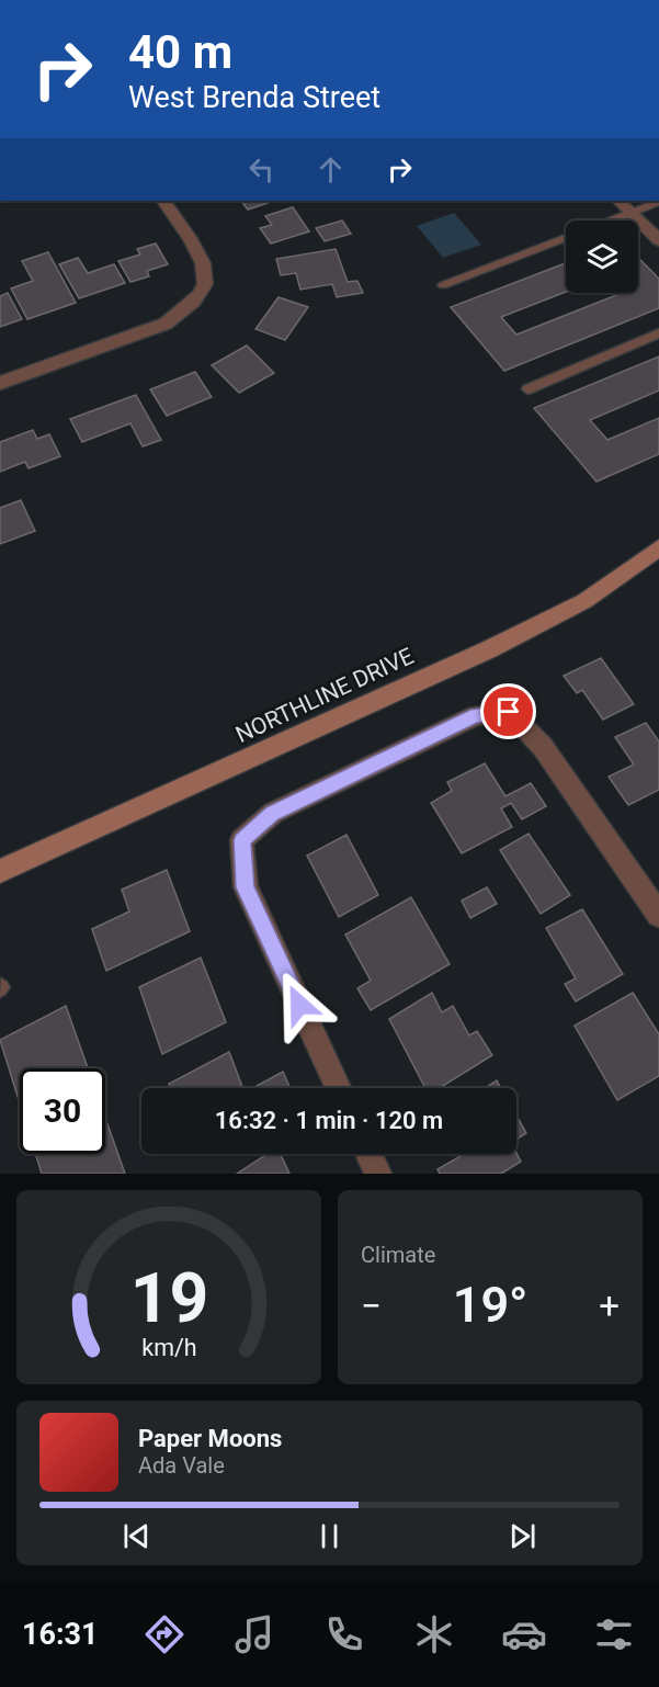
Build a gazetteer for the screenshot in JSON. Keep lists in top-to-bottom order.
{
  "streets": {
    "street": ["NORTHLINE DRIVE"]
  },
  "page": {
    "turn": ["40 m", "West Brenda Street"],
    "limit": "30",
    "trip": "16:32 · 1 min · 120 m",
    "tile": "Climate",
    "heat": ["−", "19°", "+"],
    "song": ["Paper Moons", "Ada Vale"],
    "tabs": "16:31",
    "gauge": ["19", "km/h"]
  }
}
